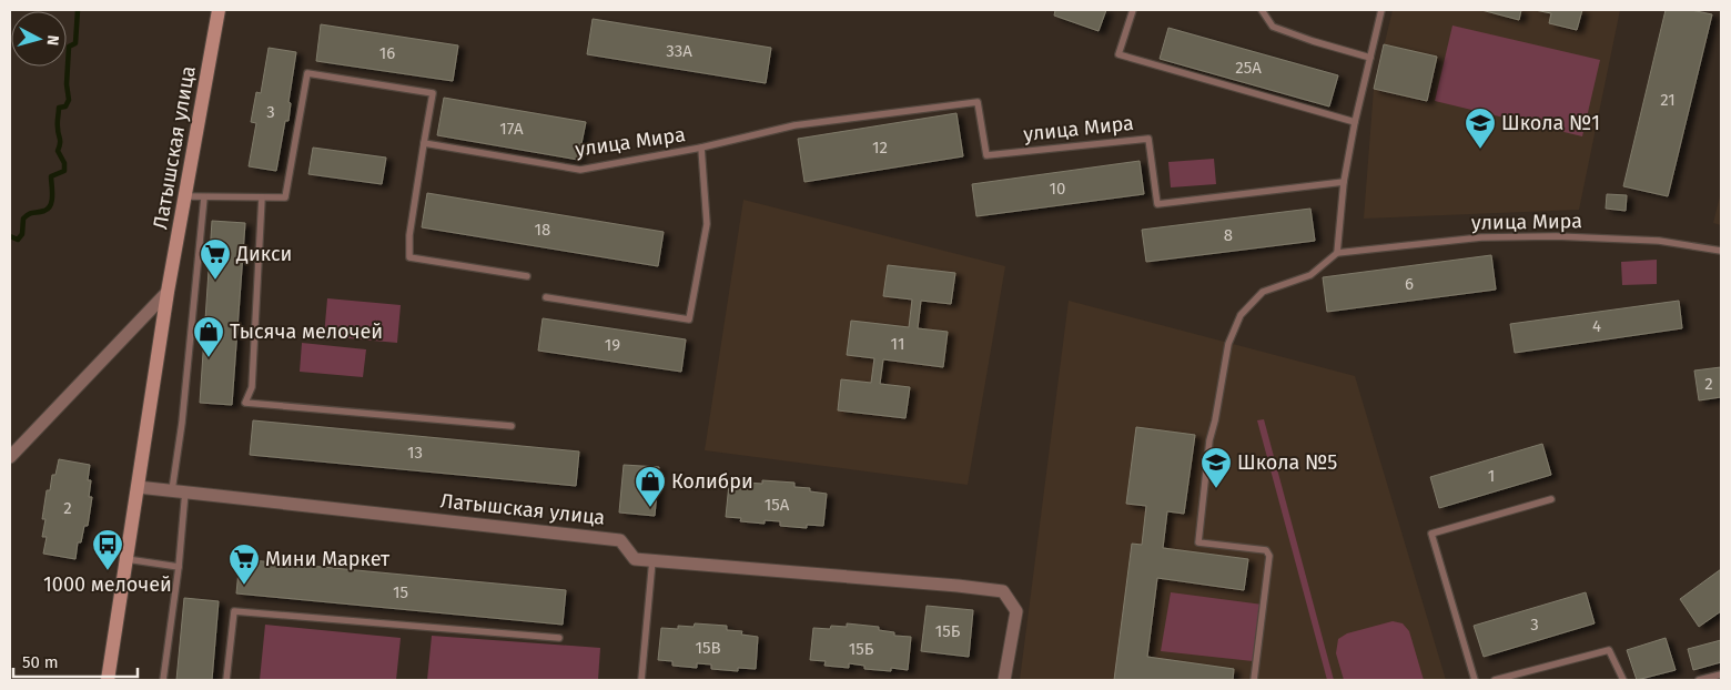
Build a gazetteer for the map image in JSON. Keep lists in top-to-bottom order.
{
  "streets": {
    "street": ["Латышская улица"],
    "lane": ["улица Мира"]
  },
  "places": {
    "school or university": ["Школа №1", "Школа №5"],
    "supermarket": ["Дикси", "Мини Маркет"],
    "shop": ["Тысяча мелочей", "Колибри"],
    "bus stop": ["1000 мелочей"]
  },
  "house_numbers": [
    "33А",
    "16",
    "25А",
    "21",
    "3",
    "17А",
    "12",
    "10",
    "18",
    "8",
    "6",
    "4",
    "11",
    "19",
    "2",
    "13",
    "1",
    "15А",
    "2",
    "15",
    "3",
    "15Б",
    "15В",
    "15Б"
  ],
  "scale_bar": "50 m",
  "north": "right"
}
